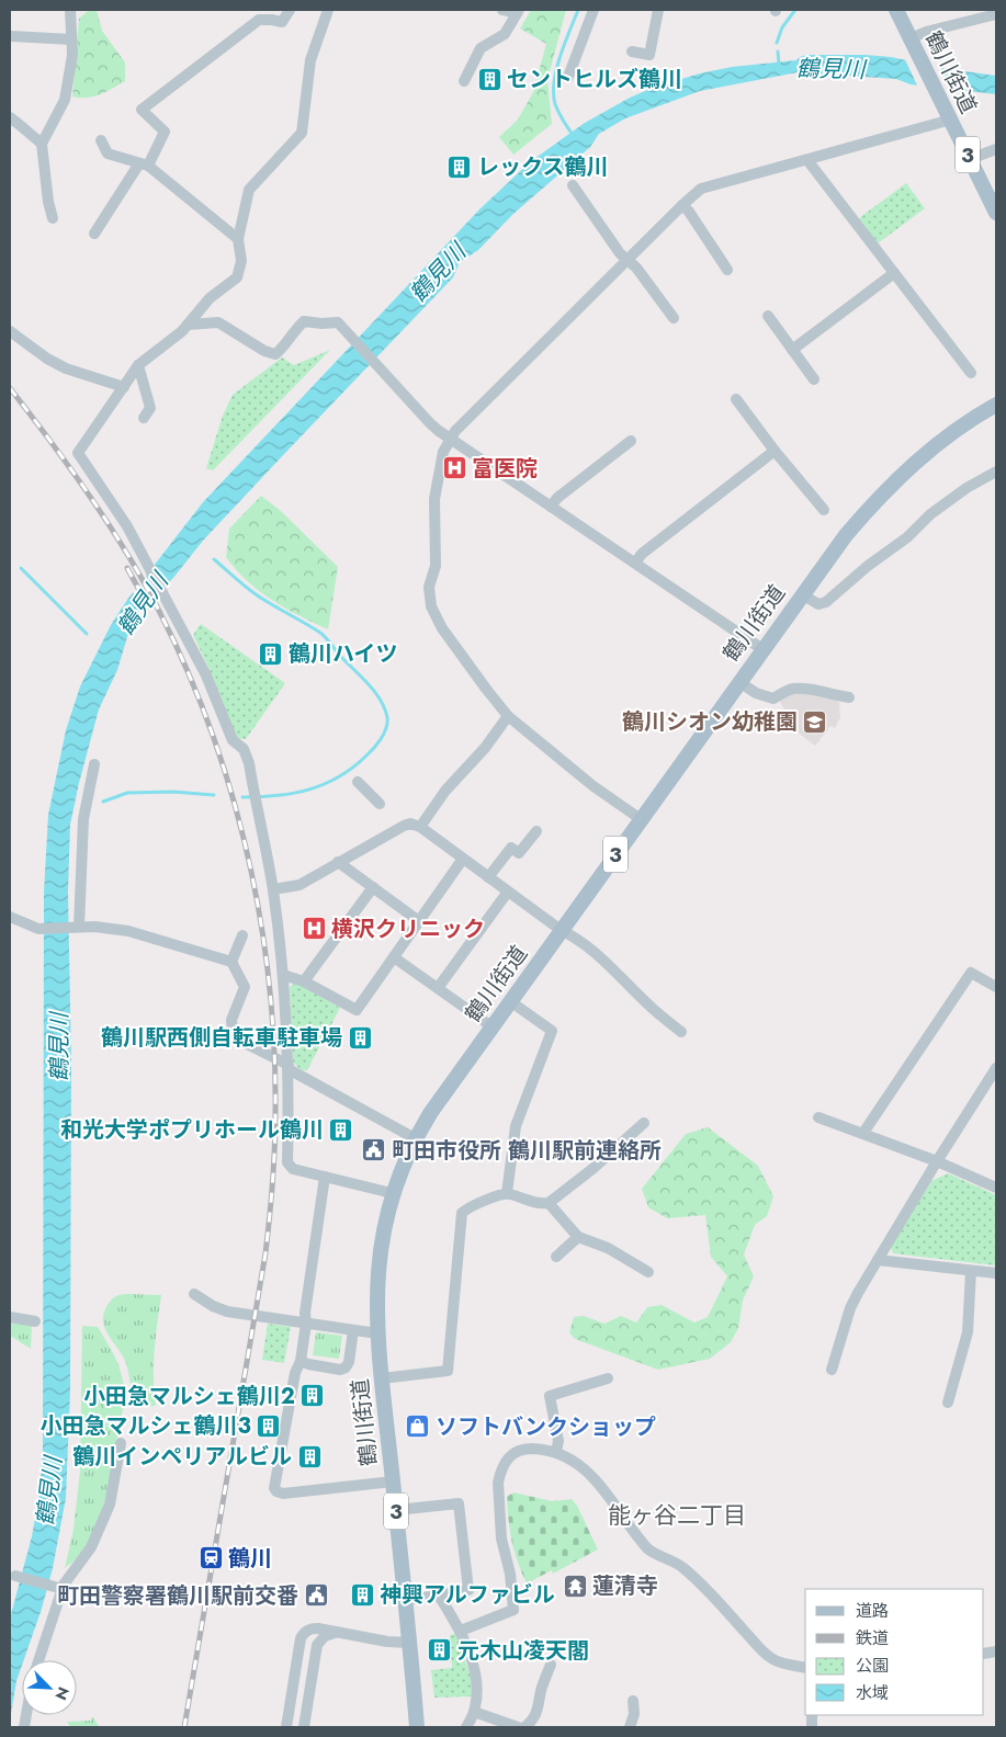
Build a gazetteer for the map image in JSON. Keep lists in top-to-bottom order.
{
  "streets": {
    "main road": ["鶴川街道", "3"]
  },
  "districts": ["能ヶ谷二丁目"],
  "water": ["鶴見川"],
  "places": {
    "building": [
      "セントヒルズ鶴川",
      "レックス鶴川",
      "鶴川ハイツ",
      "鶴川駅西側自転車駐車場",
      "和光大学ポプリホール鶴川",
      "小田急マルシェ鶴川2",
      "小田急マルシェ鶴川3",
      "鶴川インペリアルビル",
      "神興アルファビル",
      "元木山凌天閣"
    ],
    "hospital": ["富医院", "横沢クリニック"],
    "school or university": ["鶴川シオン幼稚園"],
    "public building": ["町田市役所 鶴川駅前連絡所", "町田警察署鶴川駅前交番"],
    "shop": ["ソフトバンクショップ"],
    "station": ["鶴川"],
    "temple": ["蓮清寺"]
  },
  "legend": [
    "道路",
    "鉄道",
    "公園",
    "水域"
  ],
  "north": "bottom right"
}
